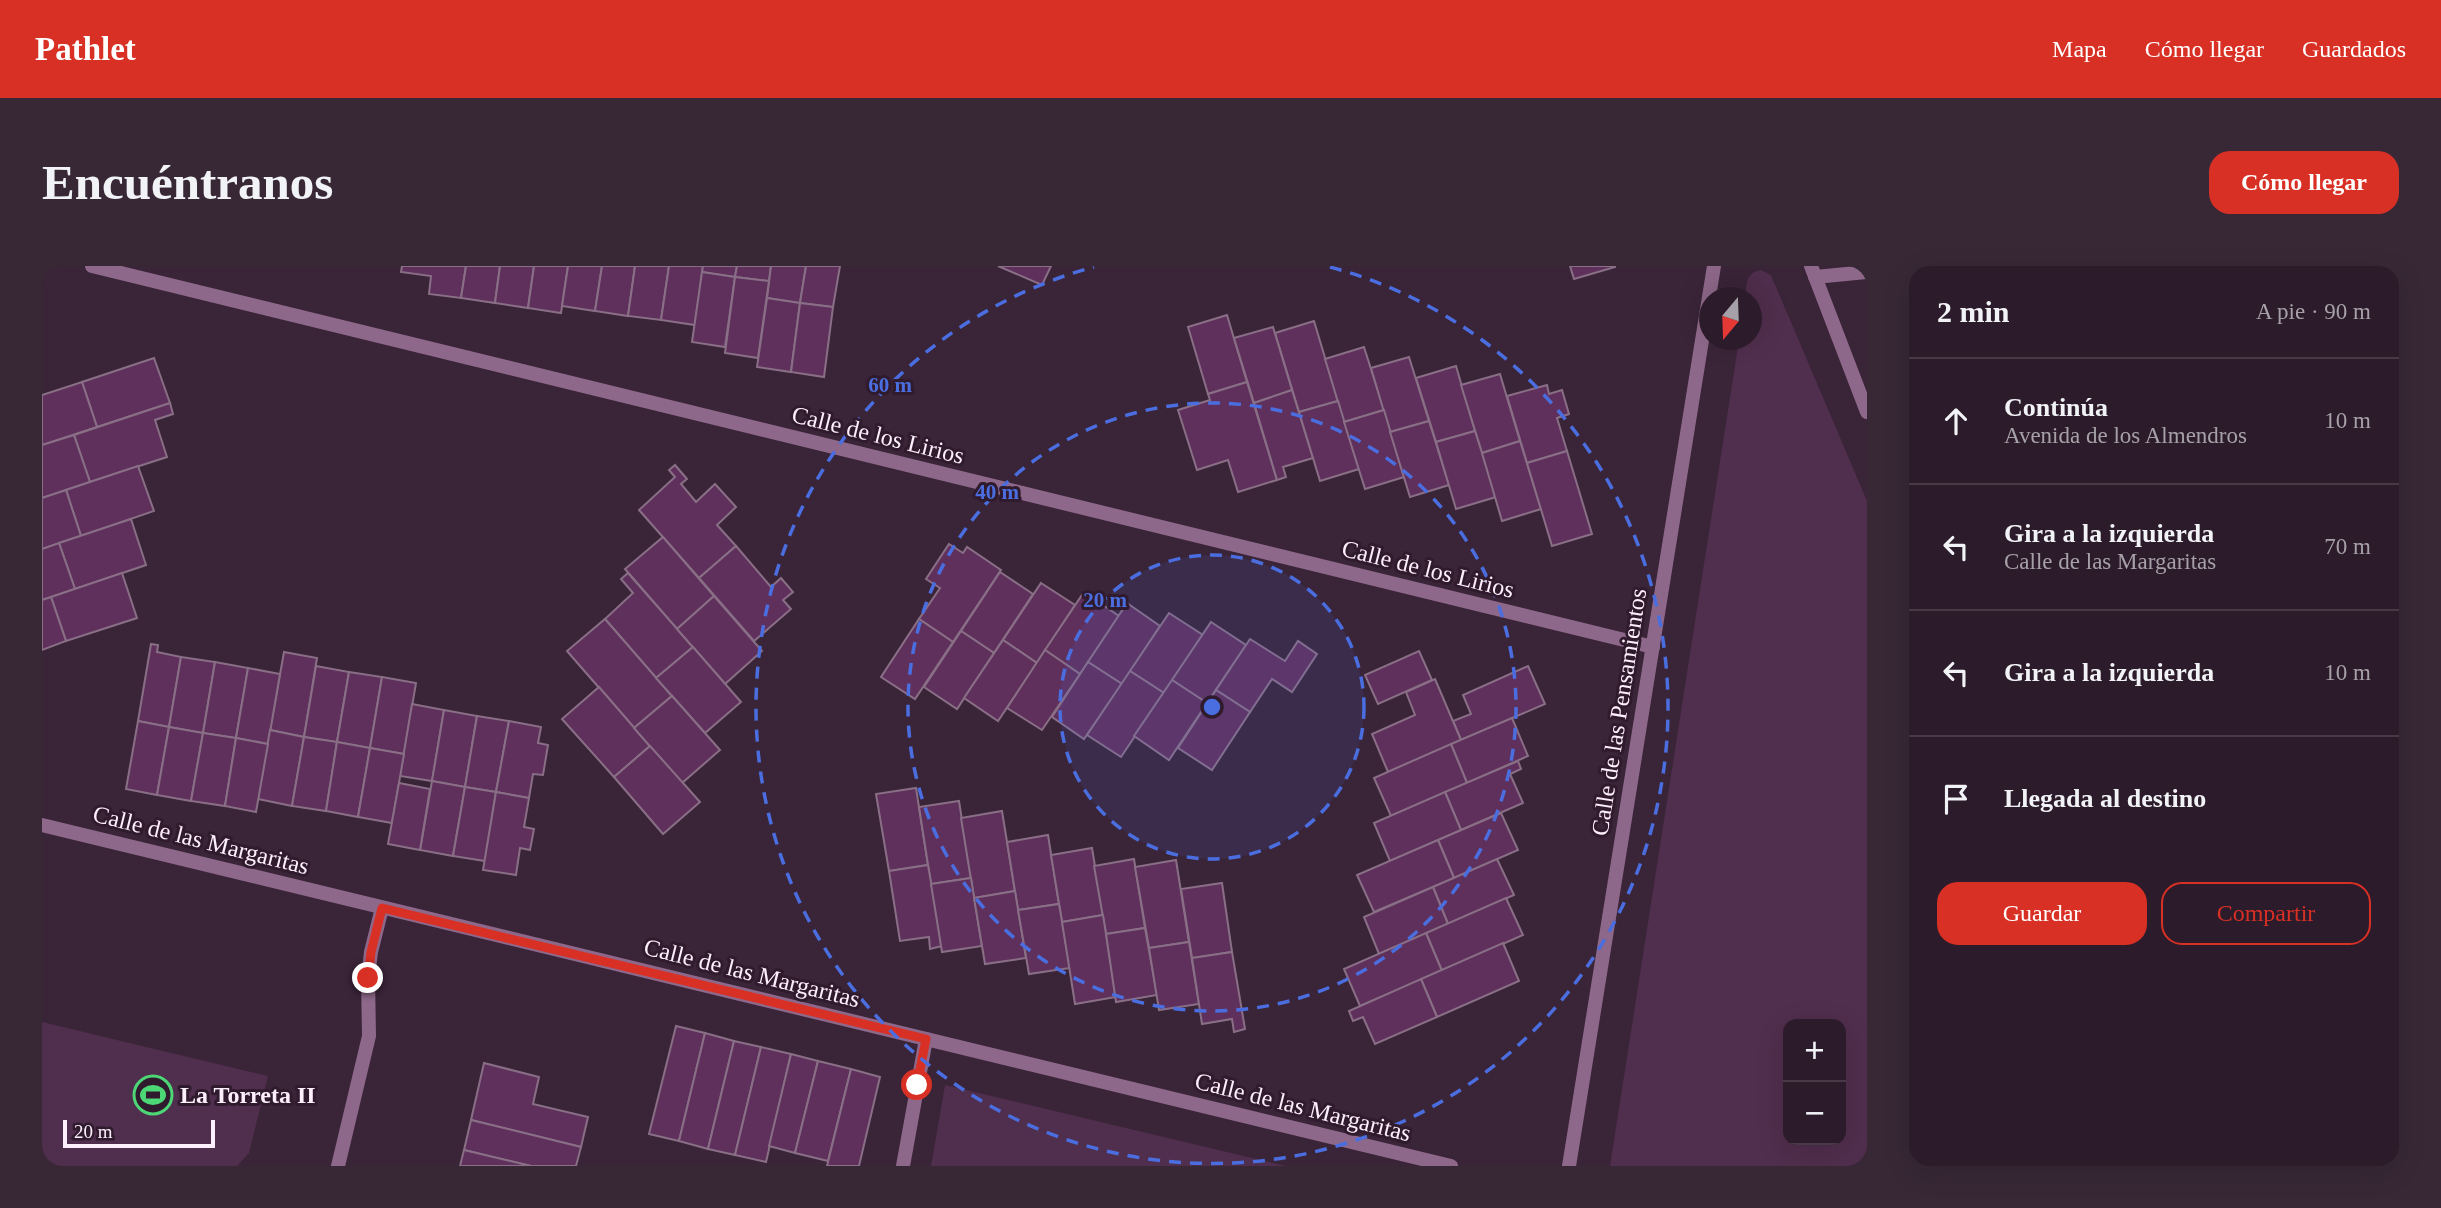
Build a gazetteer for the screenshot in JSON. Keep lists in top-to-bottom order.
{
  "streets": {
    "street": ["Calle de los Lirios", "Calle de las Pensamientos", "Calle de las Margaritas"]
  },
  "crossings": [
    ["Calle de los Lirios", "Calle de las Pensamientos"]
  ],
  "places": {
    "sports": ["La Torreta II"]
  },
  "scale_bar": "20 m",
  "north": "bottom",
  "page": {
    "header": "Pathlet",
    "nav": ["Mapa", "Cómo llegar", "Guardados"],
    "buttons": [
      "Cómo llegar",
      ["Guardar", "Compartir"]
    ],
    "title": "Encuéntranos",
    "heading": ["2 min", "A pie · 90 m"],
    "list": [
      ["Continúa", "Avenida de los Almendros", "10 m"],
      ["Gira a la izquierda", "Calle de las Margaritas", "70 m"],
      ["Gira a la izquierda", "10 m"],
      "Llegada al destino"
    ],
    "map_buttons": ["+", "−"],
    "scale": "20 m"
  },
  "rings": ["60 m", "40 m", "20 m"]
}
